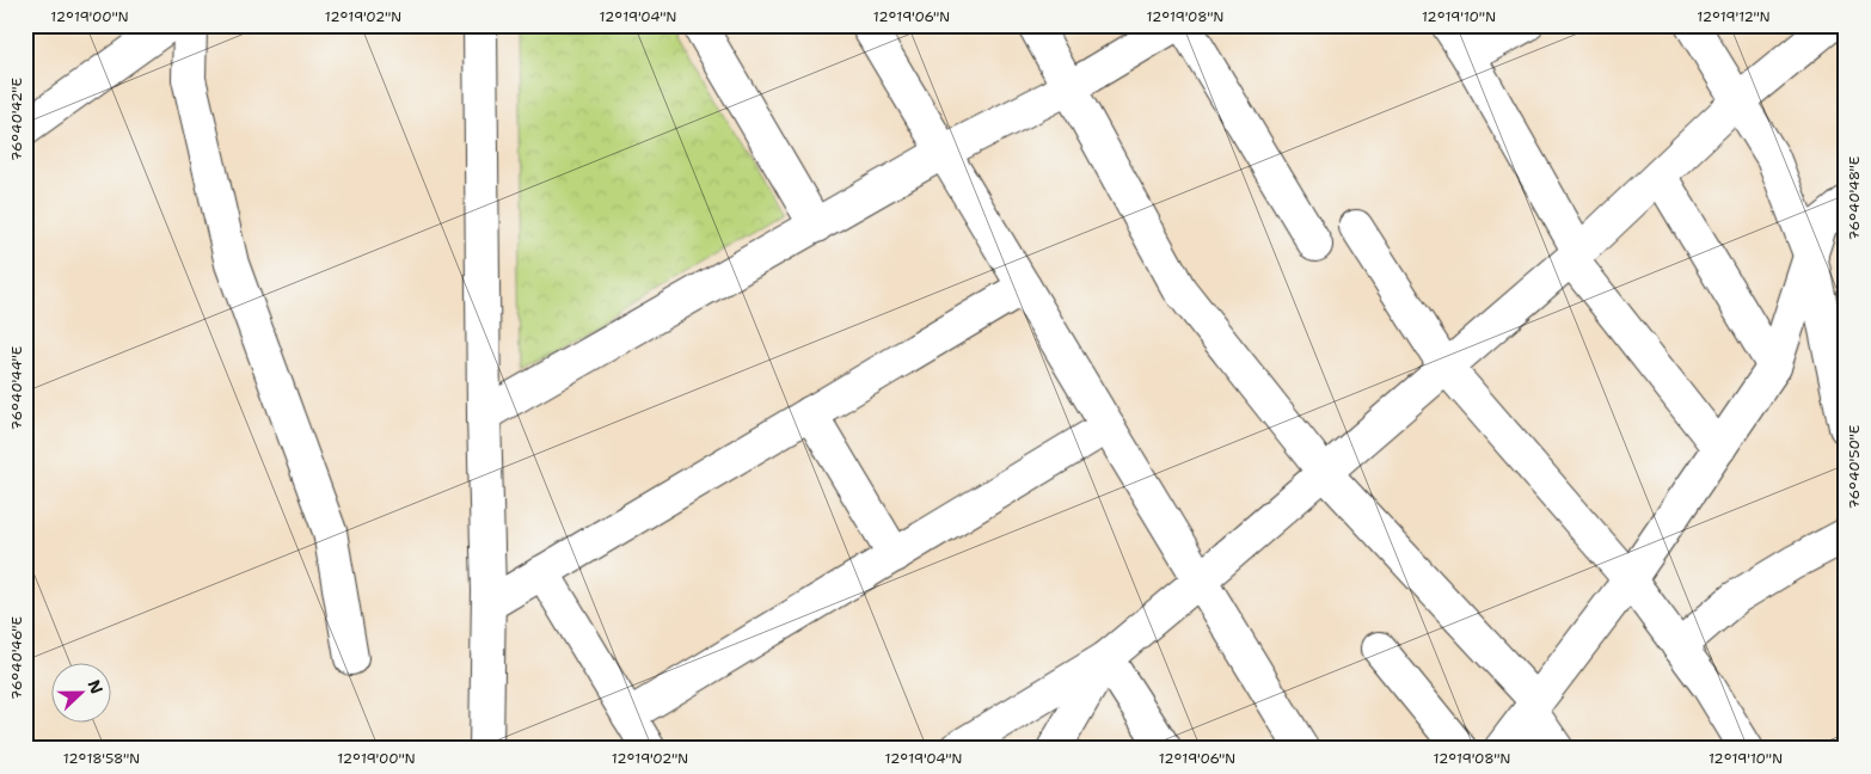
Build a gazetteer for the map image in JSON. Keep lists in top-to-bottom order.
{
  "north": "right",
  "coordinates": [
    "12°19'00\"N",
    "12°19'02\"N",
    "12°19'04\"N",
    "12°19'06\"N",
    "12°19'08\"N",
    "12°19'10\"N",
    "12°19'12\"N",
    "76°40'42\"E",
    "76°40'48\"E",
    "76°40'44\"E",
    "76°40'50\"E",
    "76°40'46\"E",
    "12°18'58\"N"
  ]
}
